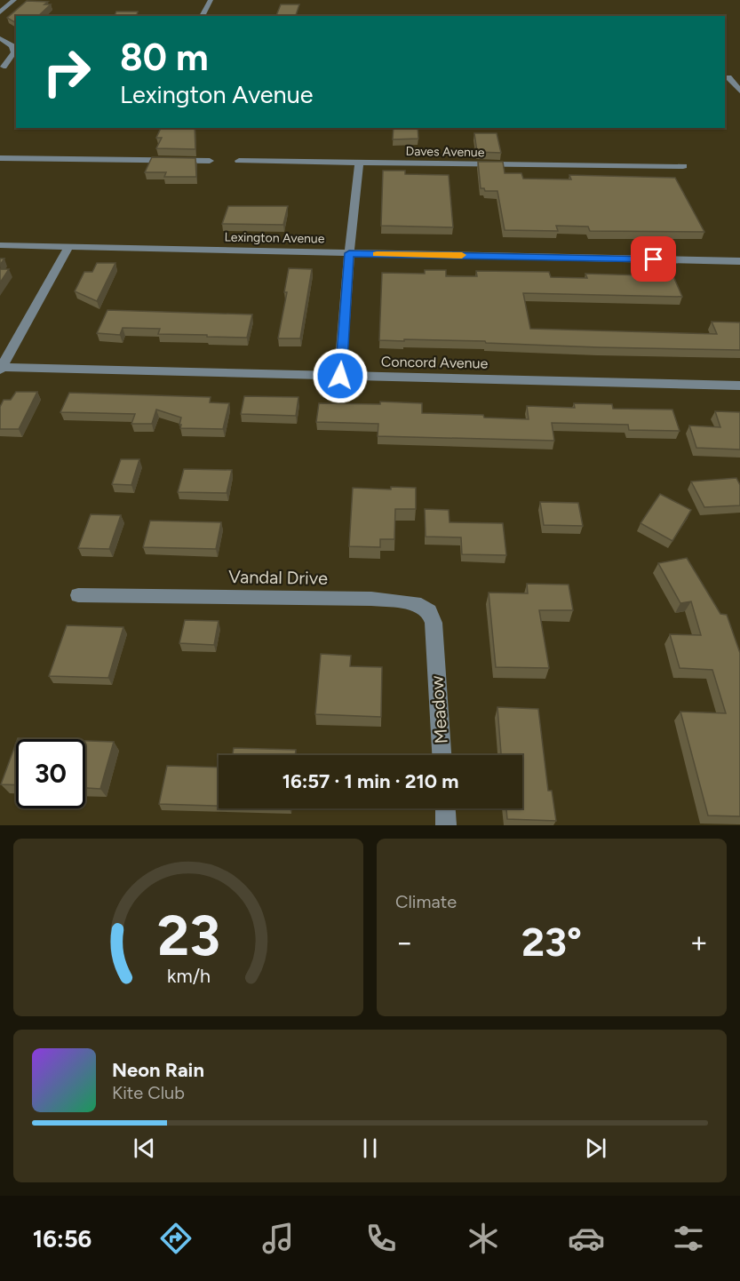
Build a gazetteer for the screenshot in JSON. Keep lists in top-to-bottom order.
{
  "streets": {
    "street": [
      "Daves Avenue",
      "Lexington Avenue",
      "Concord Avenue",
      "Vandal Drive",
      "Meadow"
    ]
  },
  "crossings": [
    ["Vandal Drive", "Meadow"]
  ],
  "page": {
    "turn": ["80 m", "Lexington Avenue"],
    "limit": "30",
    "trip": "16:57 · 1 min · 210 m",
    "tile": "Climate",
    "heat": ["−", "23°", "+"],
    "song": ["Neon Rain", "Kite Club"],
    "tabs": "16:56",
    "gauge": ["23", "km/h"]
  }
}
